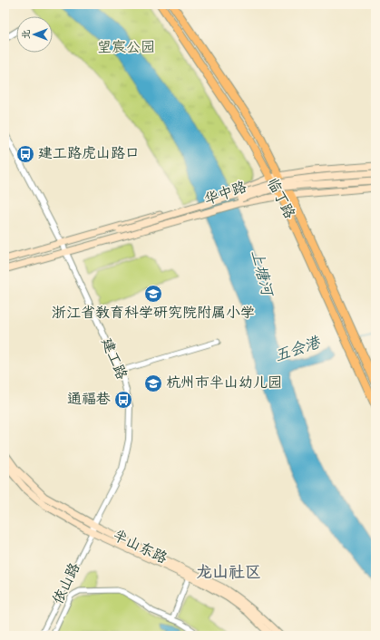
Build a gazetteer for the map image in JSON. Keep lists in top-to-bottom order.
{
  "streets": {
    "main road": ["华中路", "临丁路", "半山东路"],
    "street": ["建工路", "依山路"]
  },
  "crossings": [
    ["华中路", "临丁路"],
    ["华中路", "建工路"],
    ["建工路", "半山东路"],
    ["建工路", "依山路"],
    ["半山东路", "依山路"]
  ],
  "districts": ["龙山社区"],
  "water": ["上塘河", "五会港"],
  "parks": ["望宸公园"],
  "places": {
    "bus stop": ["建工路虎山路口", "通福巷"],
    "school or university": ["浙江省教育科学研究院附属小学", "杭州市半山幼儿园"]
  },
  "north": "left"
}
